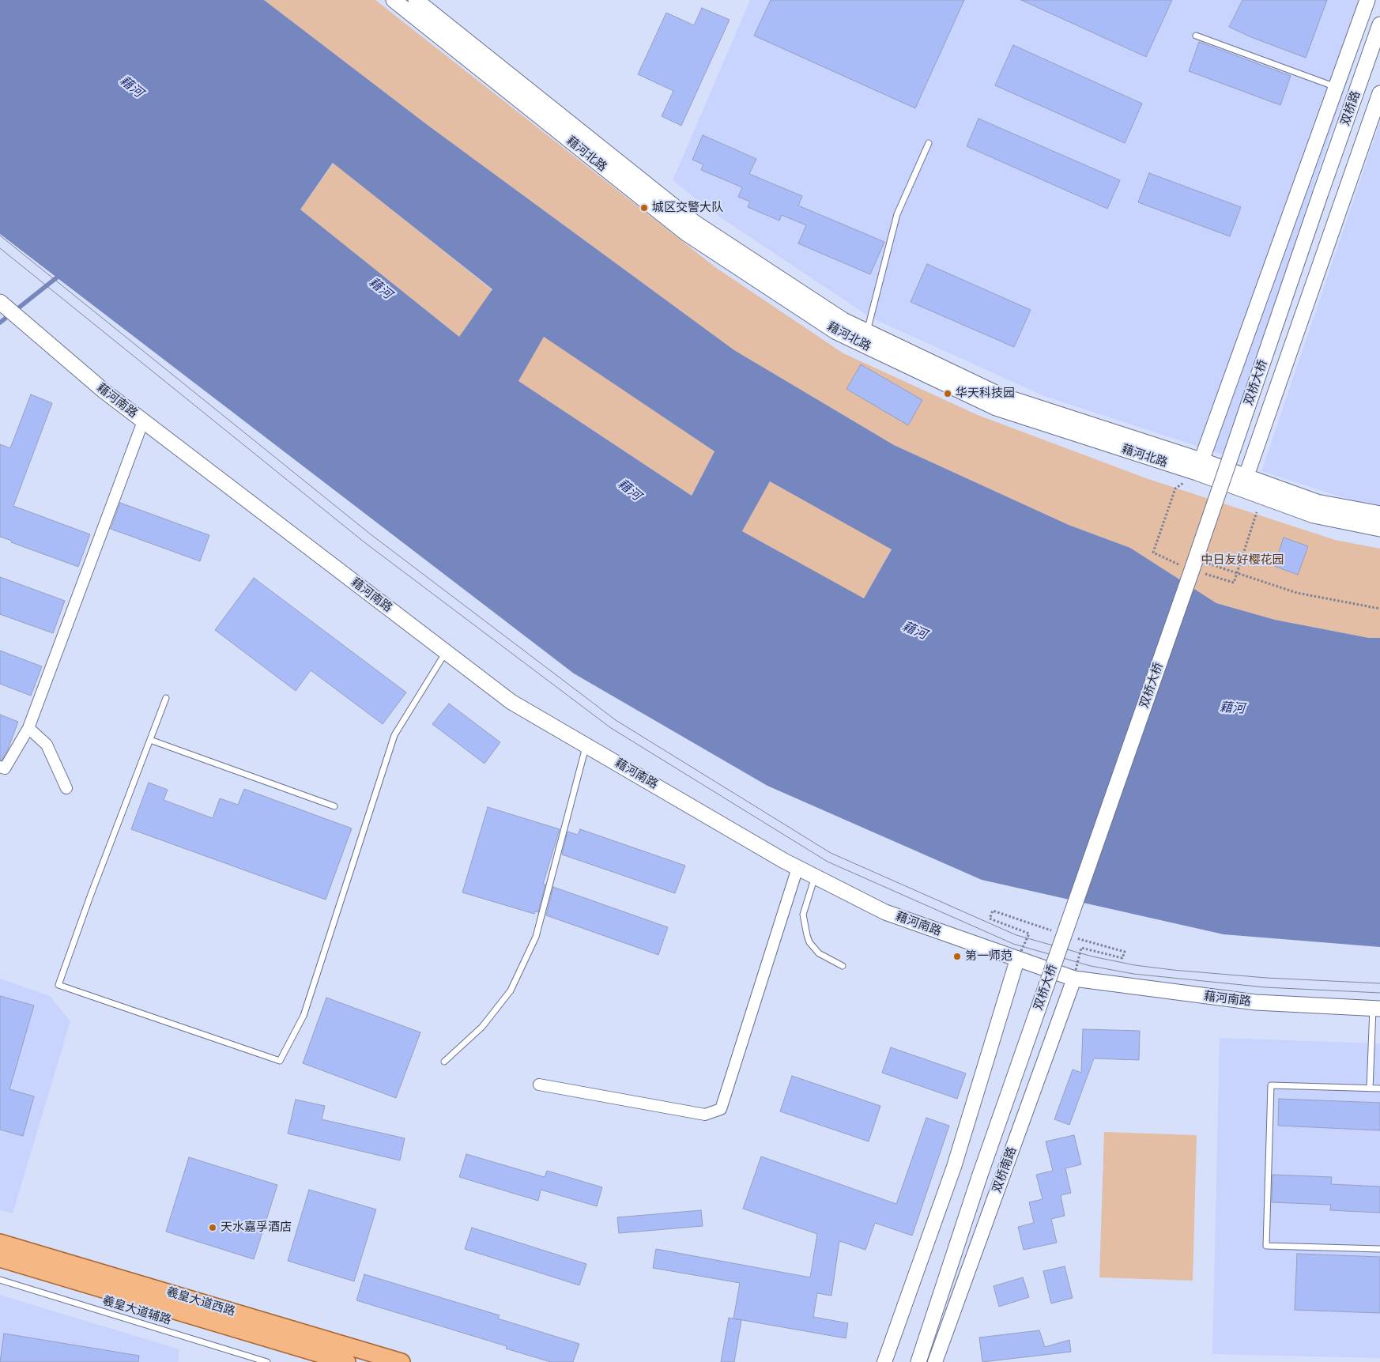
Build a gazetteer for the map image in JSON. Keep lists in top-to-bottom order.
{
  "streets": {
    "main road": [
      "双桥路",
      "藉河北路",
      "双桥大桥",
      "藉河南路",
      "羲皇大道西路"
    ],
    "street": ["双桥南路"],
    "lane": ["羲皇大道辅路"]
  },
  "crossings": [
    ["双桥路", "双桥大桥"],
    ["藉河南路", "双桥南路"]
  ],
  "water": ["藉河"],
  "parks": ["中日友好樱花园"],
  "places": [
    "城区交警大队",
    "华天科技园",
    "第一师范",
    "天水嘉孚酒店"
  ]
}
